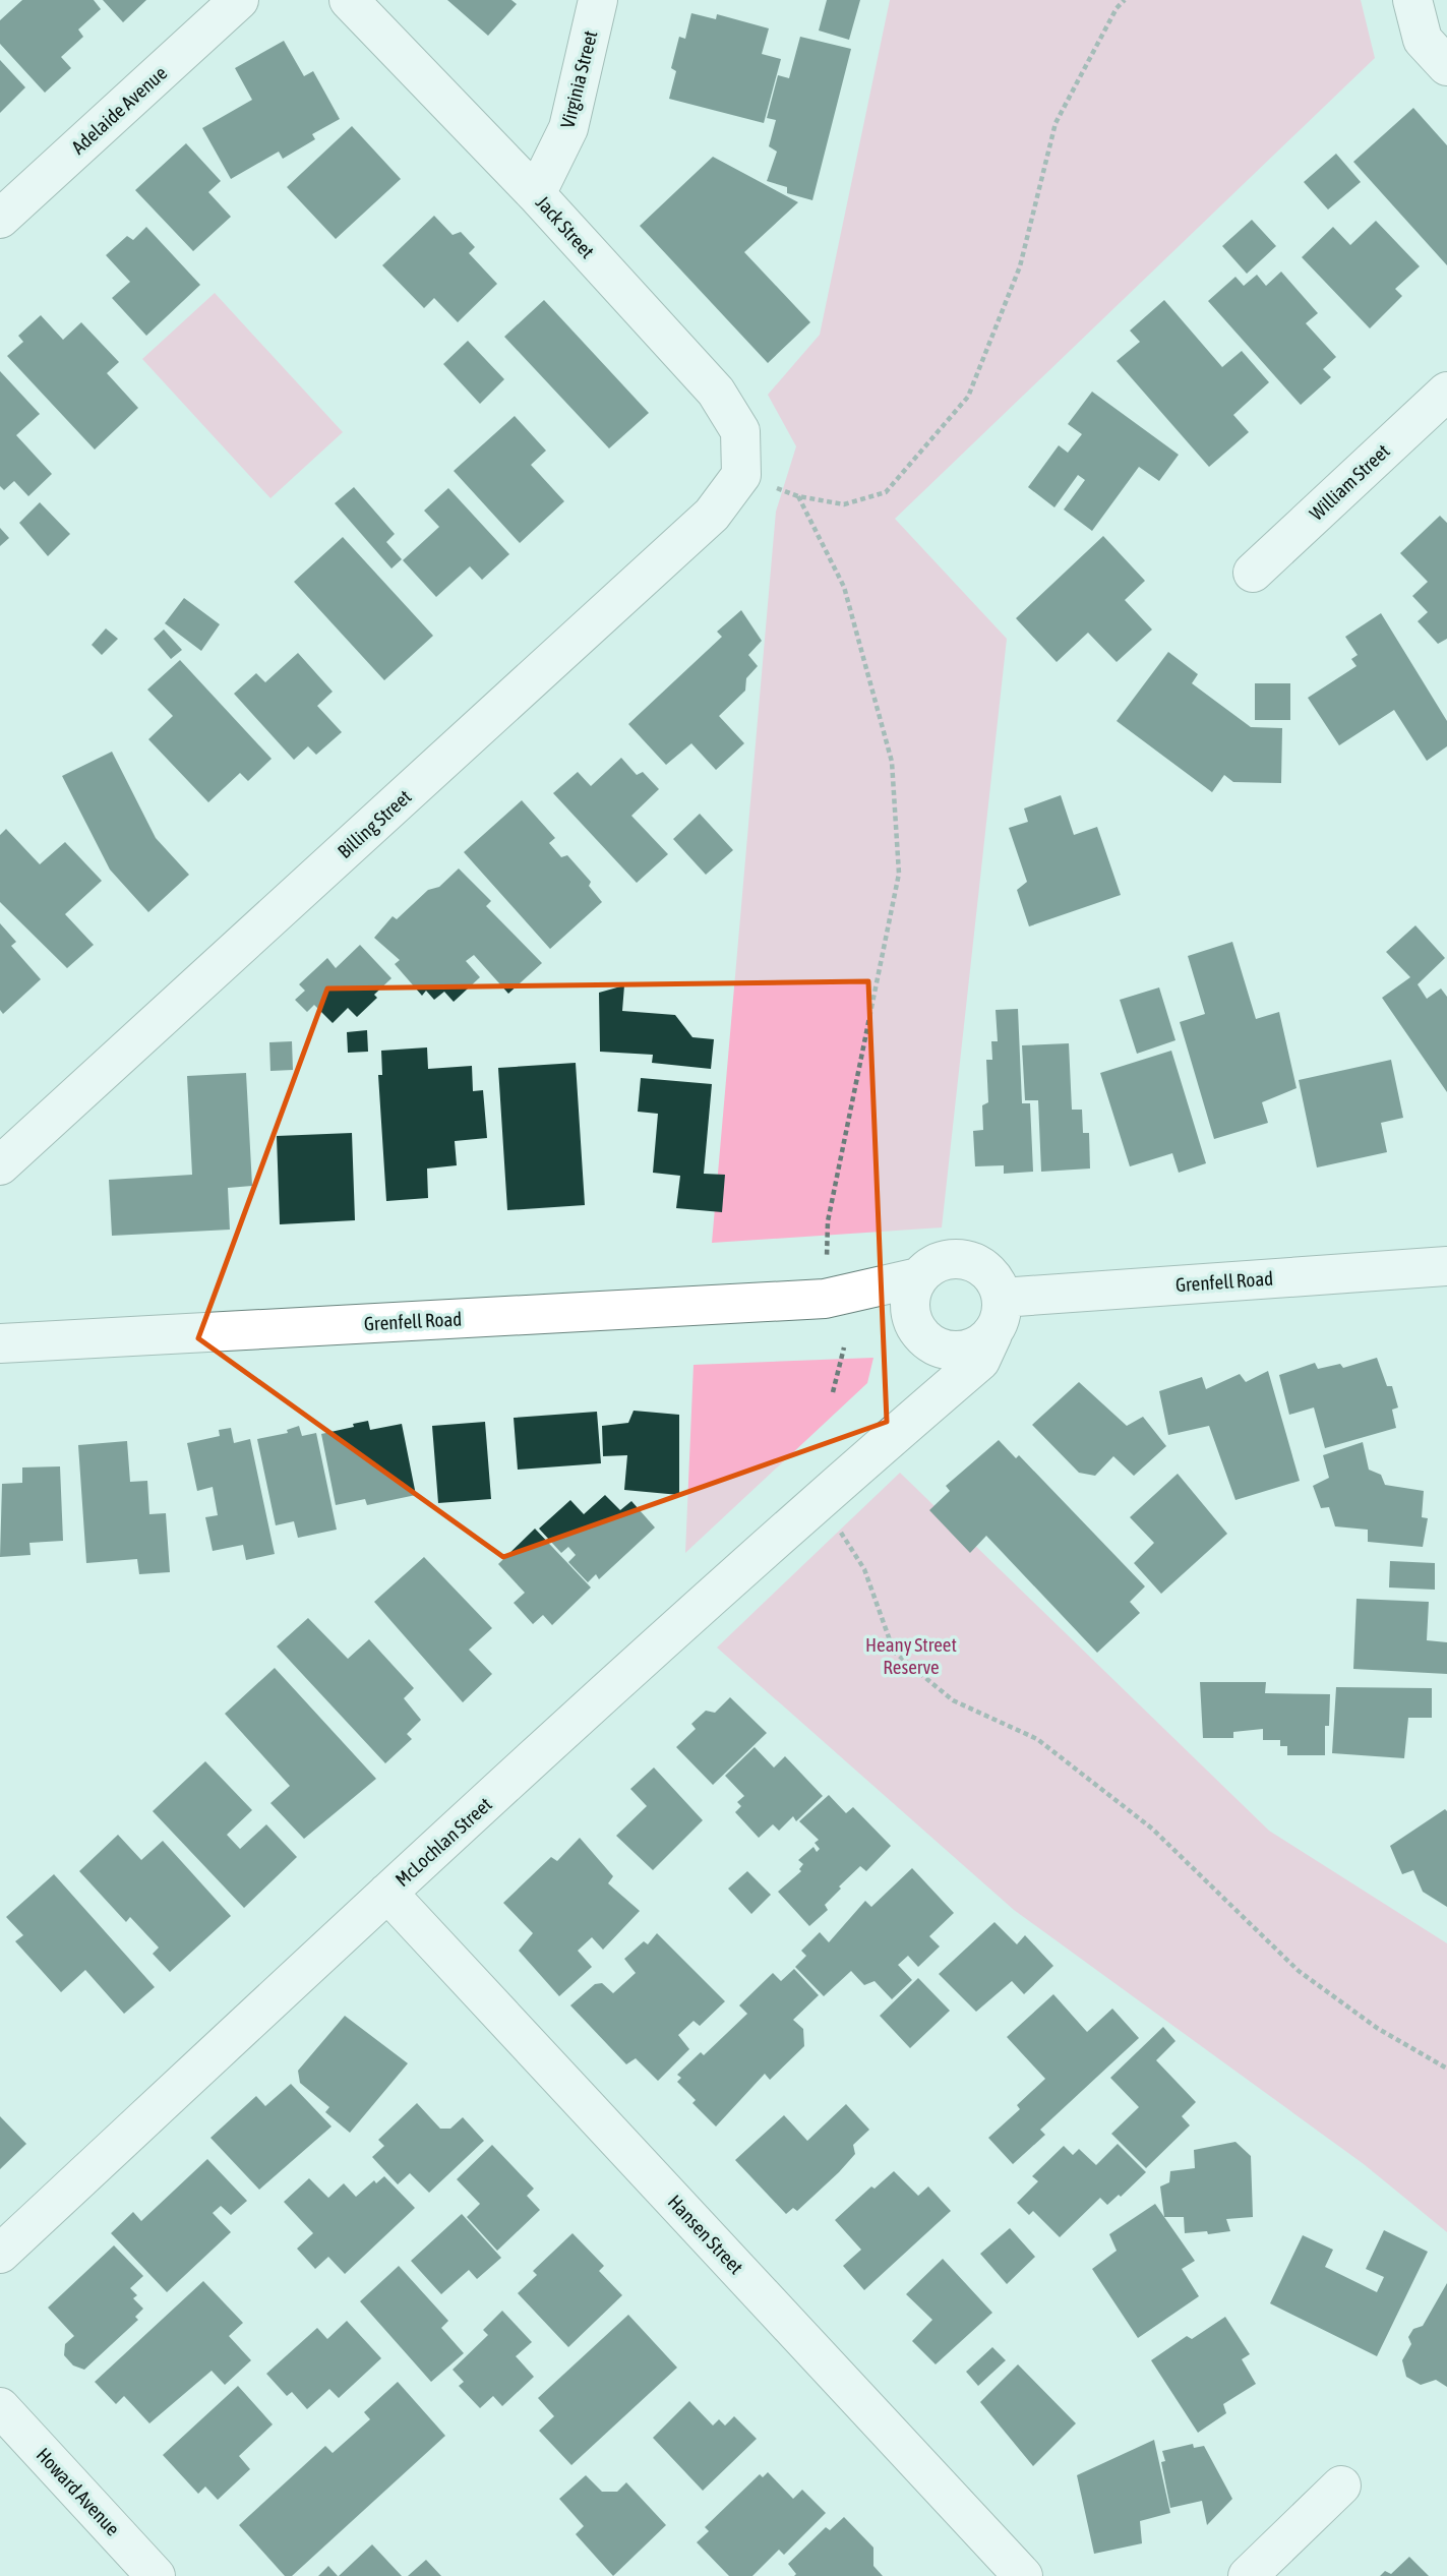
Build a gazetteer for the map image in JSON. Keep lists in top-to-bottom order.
{
  "streets": {
    "street": [
      "Virginia Street",
      "Adelaide Avenue",
      "Jack Street",
      "William Street",
      "Billing Street",
      "Grenfell Road",
      "McLochlan Street",
      "Hansen Street",
      "Howard Avenue"
    ]
  },
  "crossings": [
    ["Virginia Street", "Jack Street"],
    ["Jack Street", "Billing Street"],
    ["Grenfell Road", "McLochlan Street"],
    ["McLochlan Street", "Hansen Street"]
  ],
  "parks": ["Heany Street Reserve"]
}
